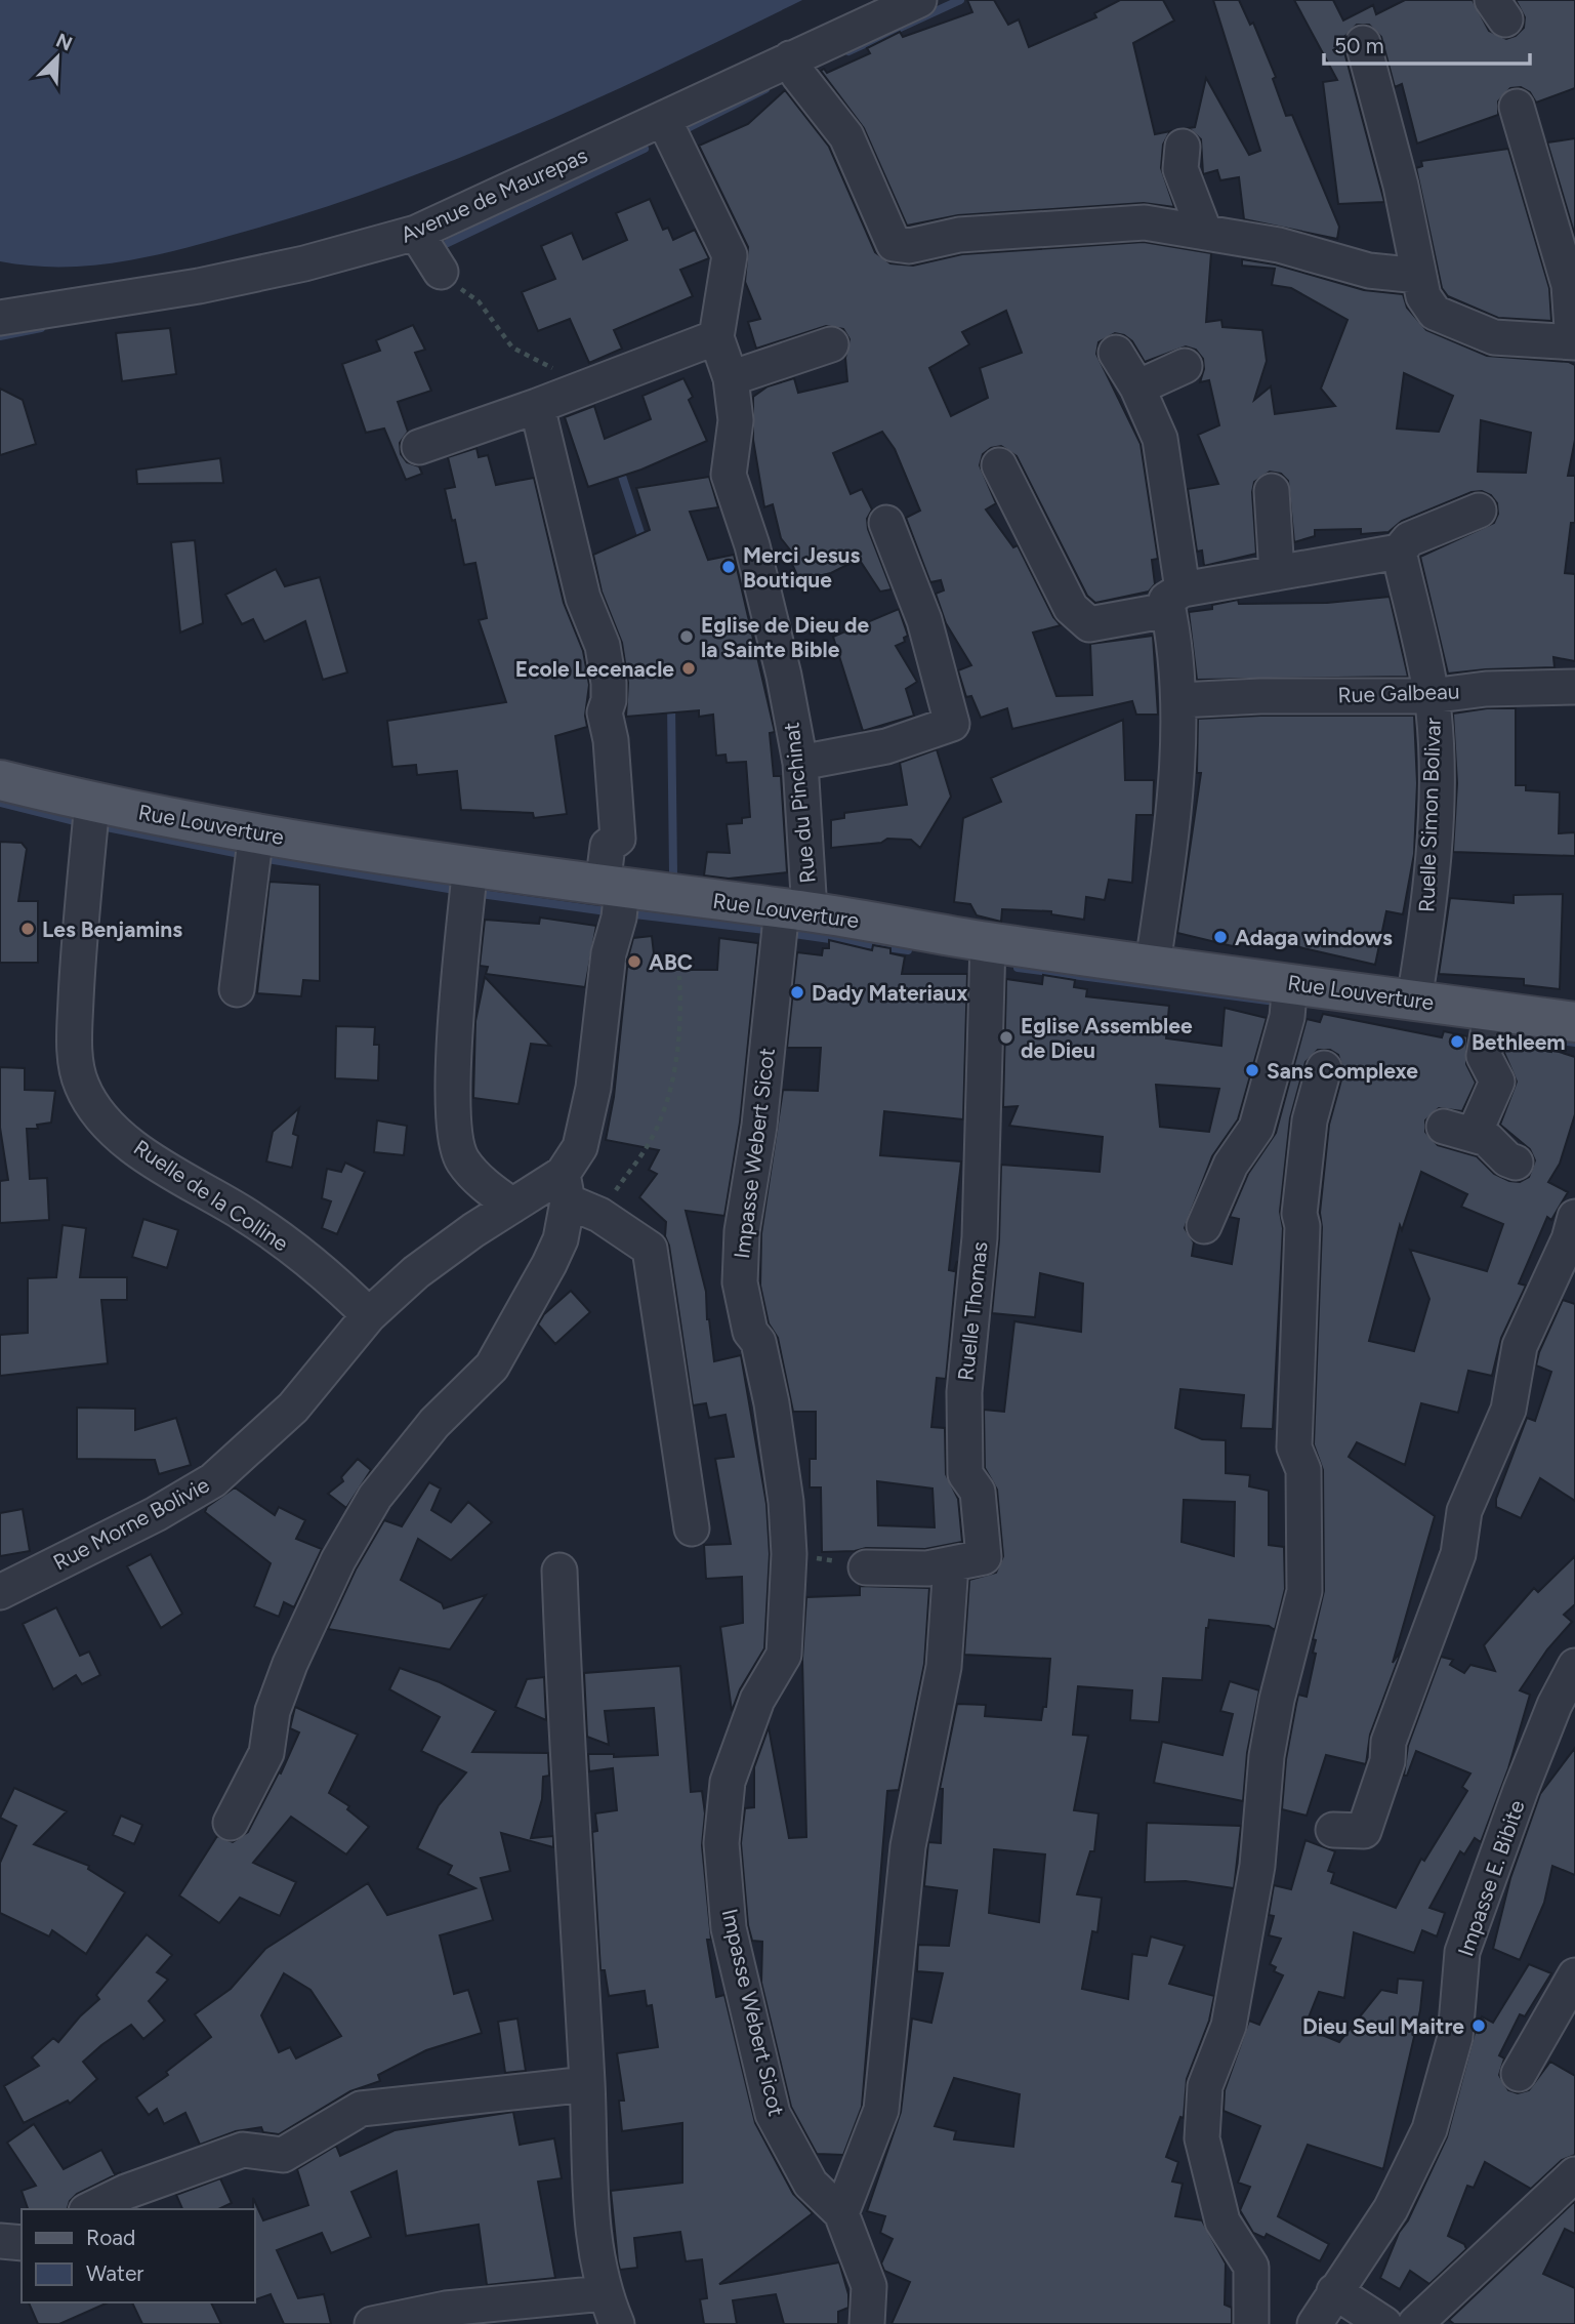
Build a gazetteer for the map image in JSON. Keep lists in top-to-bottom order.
{
  "streets": {
    "main road": ["Rue Louverture"],
    "street": [
      "Avenue de Maurepas",
      "Rue Galbeau",
      "Rue du Pinchinat",
      "Ruelle Simon Bolivar",
      "Impasse Webert Sicot",
      "Ruelle de la Colline",
      "Ruelle Thomas",
      "Rue Morne Bolivie",
      "Impasse E. Bibite"
    ]
  },
  "crossings": [
    ["Avenue de Maurepas", "Rue du Pinchinat"],
    ["Rue Galbeau", "Ruelle Simon Bolivar"],
    ["Rue du Pinchinat", "Rue Louverture"],
    ["Rue du Pinchinat", "Impasse Webert Sicot"],
    ["Ruelle Simon Bolivar", "Rue Louverture"],
    ["Rue Louverture", "Impasse Webert Sicot"],
    ["Rue Louverture", "Ruelle de la Colline"],
    ["Rue Louverture", "Ruelle Thomas"],
    ["Ruelle de la Colline", "Rue Morne Bolivie"]
  ],
  "places": [
    "Merci Jesus Boutique",
    "Eglise de Dieu de la Sainte Bible",
    "Ecole Lecenacle",
    "Les Benjamins",
    "Adaga windows",
    "ABC",
    "Dady Materiaux",
    "Eglise Assemblee de Dieu",
    "Bethleem",
    "Sans Complexe",
    "Dieu Seul Maitre"
  ],
  "legend": ["Road", "Water"],
  "scale_bar": "50 m",
  "north": "top right"
}
